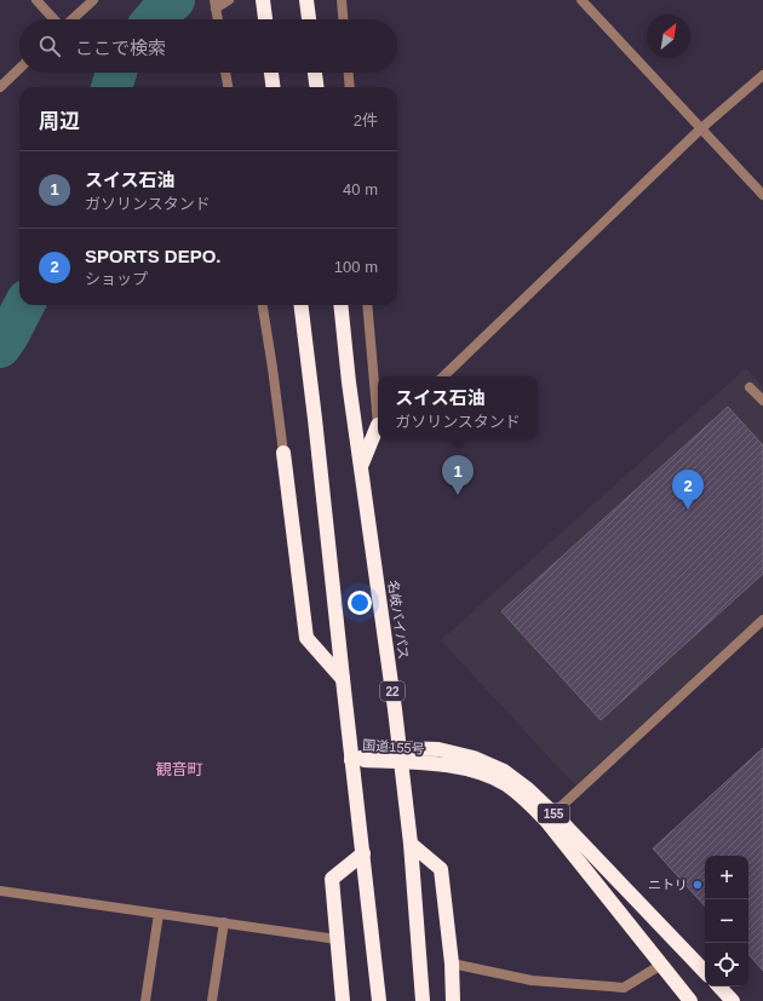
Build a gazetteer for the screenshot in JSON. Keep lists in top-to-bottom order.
{
  "streets": {
    "highway": [
      "名岐バイパス",
      "22",
      "国道155号",
      "155"
    ]
  },
  "crossings": [
    ["名岐バイパス", "国道155号"]
  ],
  "districts": ["観音町"],
  "places": ["ニトリ"],
  "north": "top right",
  "page": {
    "search": "ここで検索",
    "heading": ["周辺", "2件"],
    "list": [
      {
        "mark": "1",
        "name": "スイス石油",
        "note": "ガソリンスタンド",
        "value": "40 m"
      },
      {
        "mark": "2",
        "name": "SPORTS DEPO.",
        "note": "ショップ",
        "value": "100 m"
      }
    ],
    "popup": ["スイス石油", "ガソリンスタンド"],
    "pins": ["1", "2"],
    "map_buttons": ["+", "−"]
  }
}
